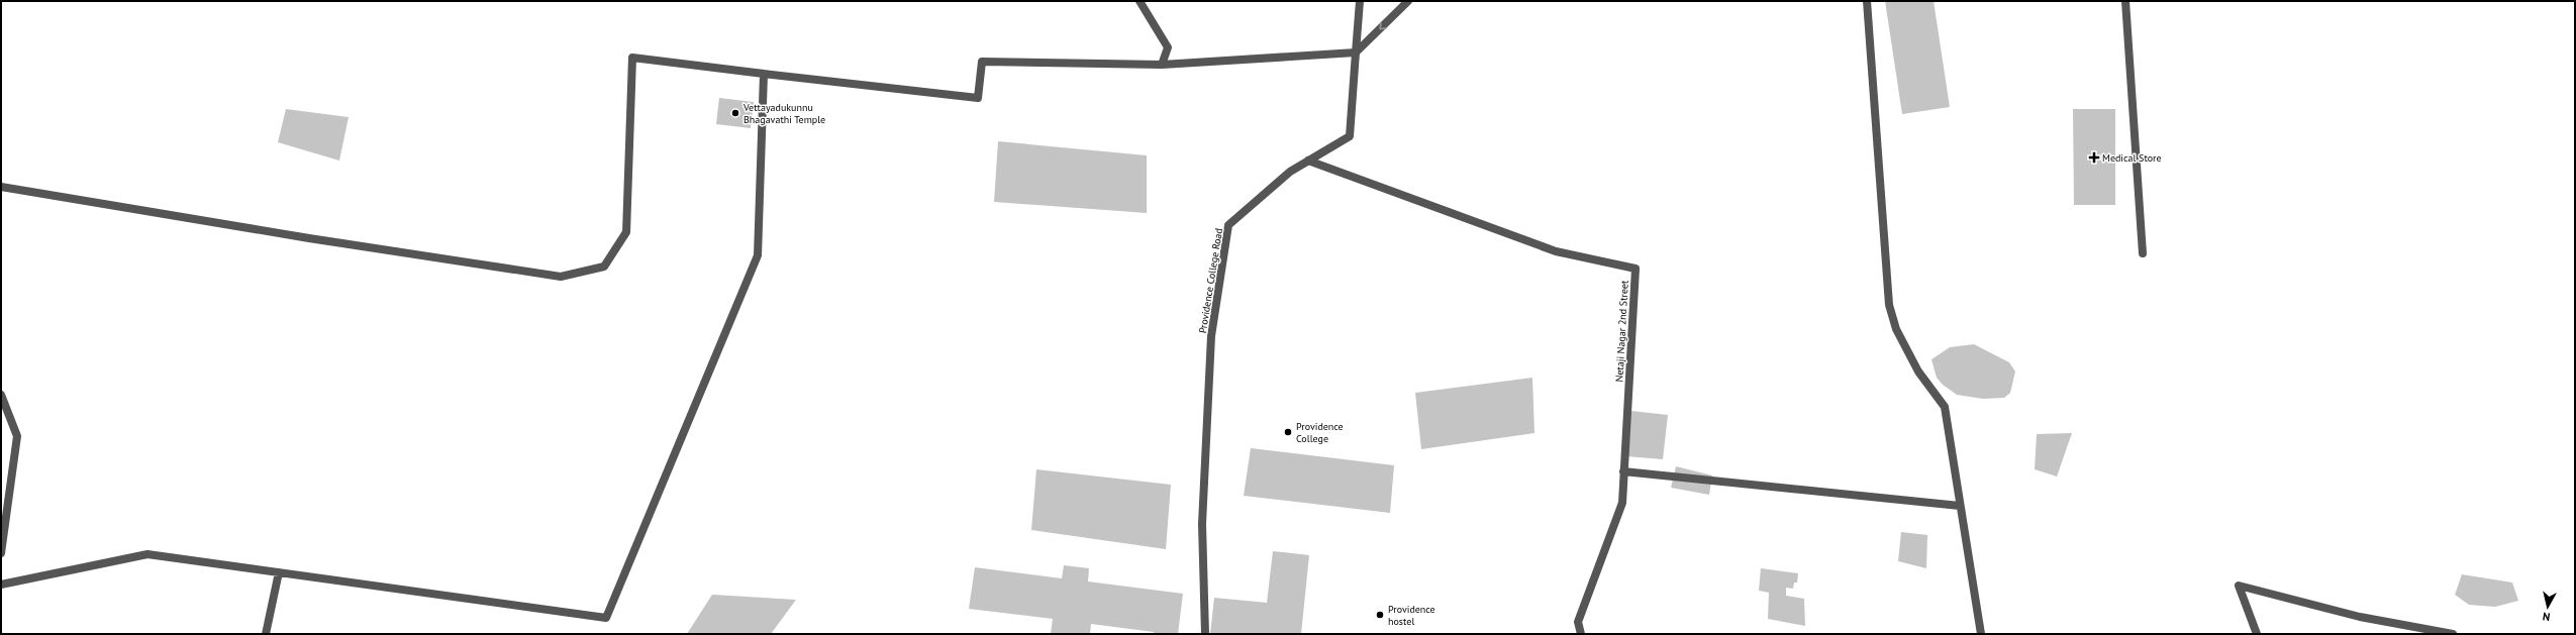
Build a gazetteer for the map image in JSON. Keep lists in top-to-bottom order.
{
  "streets": {
    "street": ["Providence College Road", "Netaji Nagar 2nd Street"]
  },
  "crossings": [
    ["Providence College Road", "Netaji Nagar 2nd Street"]
  ],
  "places": {
    "other": ["Vettayadukunnu Bhagavathi Temple", "Providence College", "Providence hostel"],
    "health": ["Medical Store"]
  },
  "north": "bottom"
}
